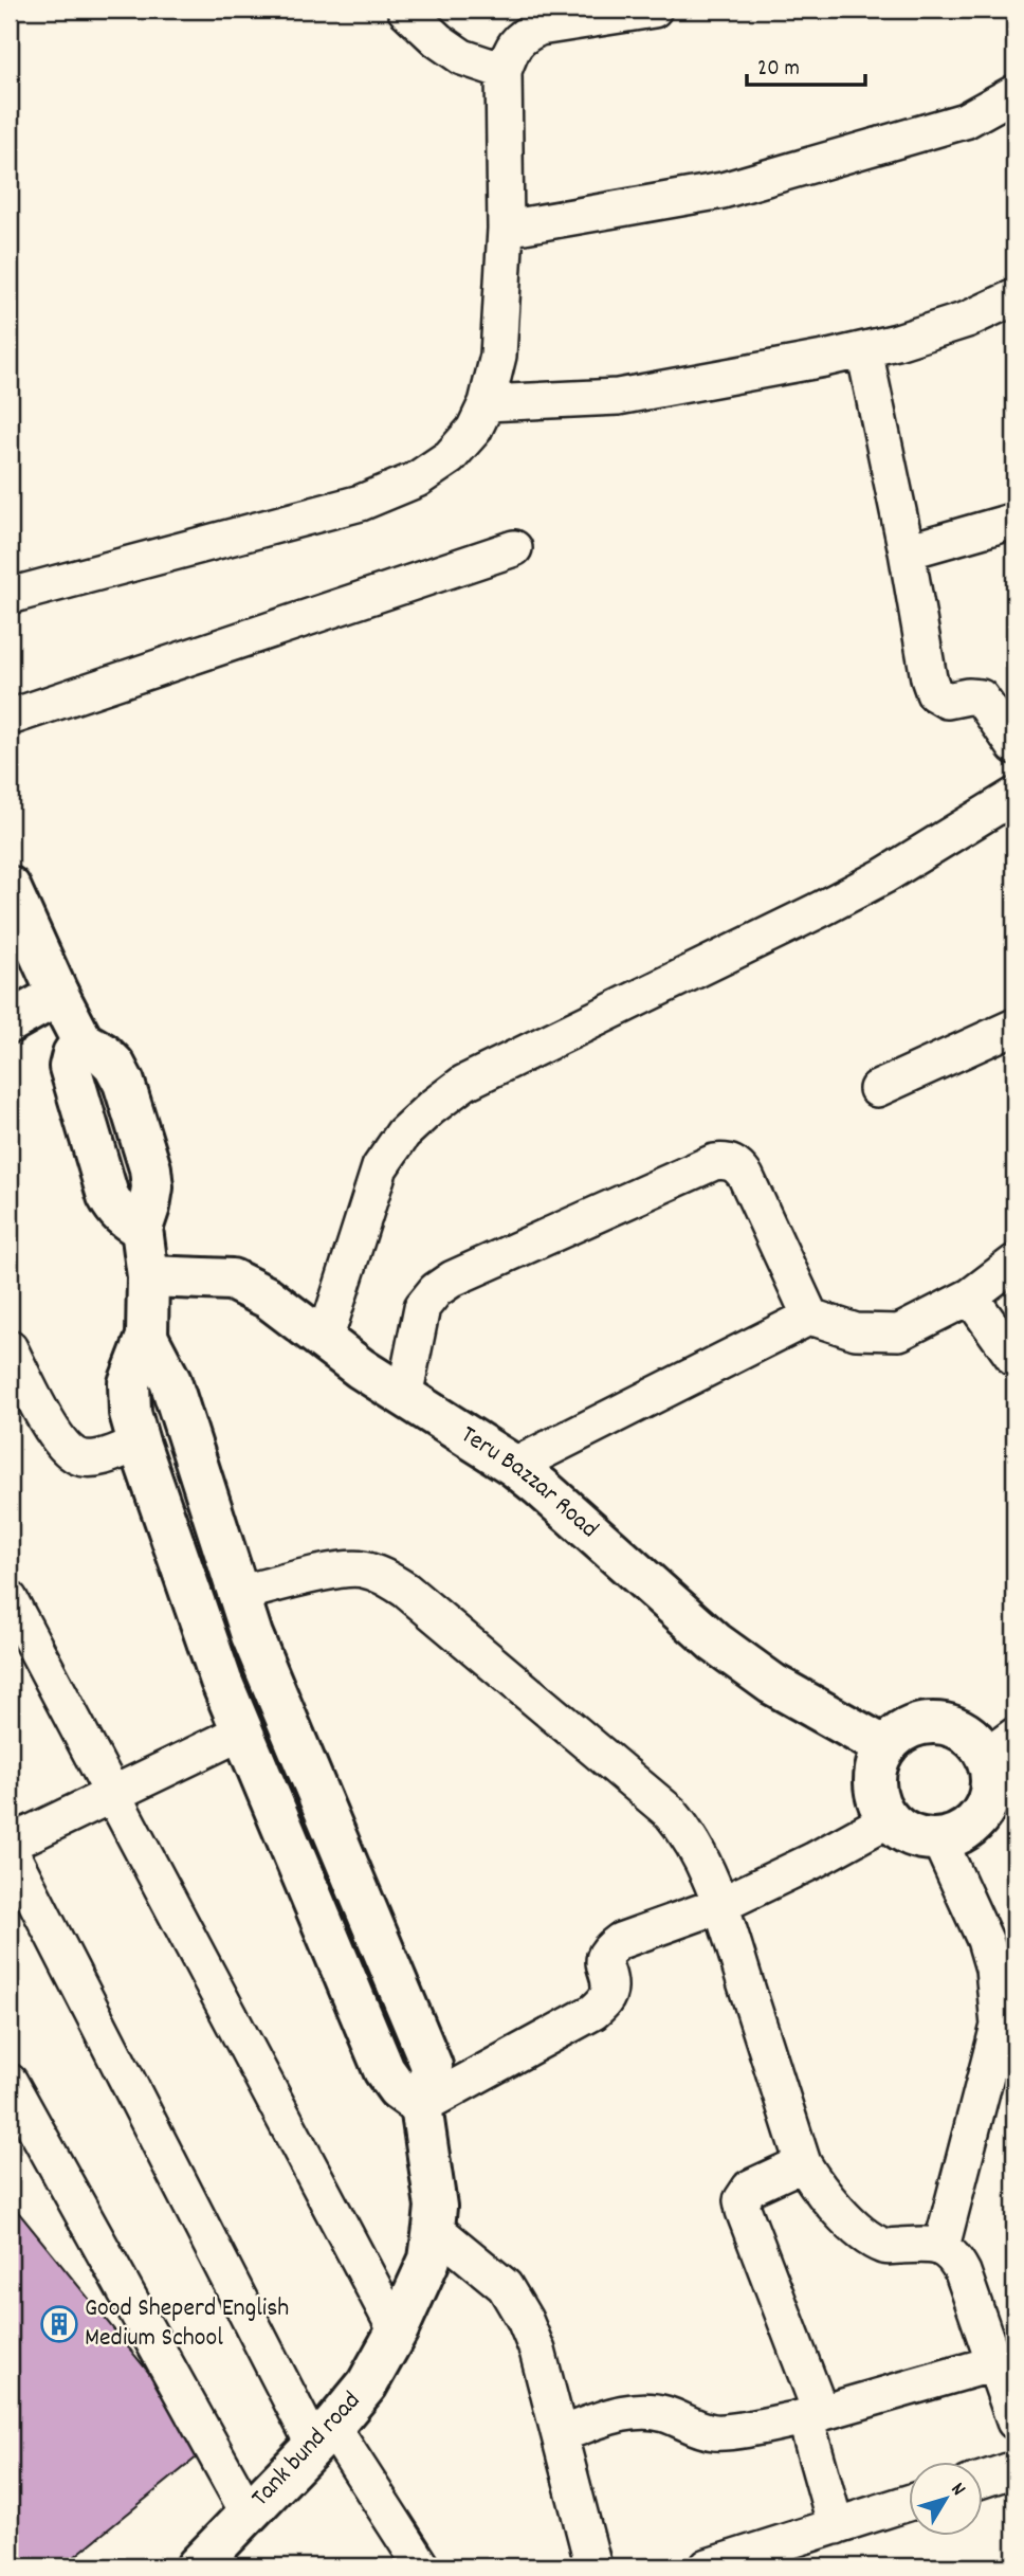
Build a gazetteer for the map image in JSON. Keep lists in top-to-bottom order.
{
  "streets": {
    "street": ["Teru Bazzar Road", "Tank bund road"]
  },
  "places": {
    "building": ["Good Sheperd English Medium School"]
  },
  "scale_bar": "20 m",
  "north": "top right"
}
